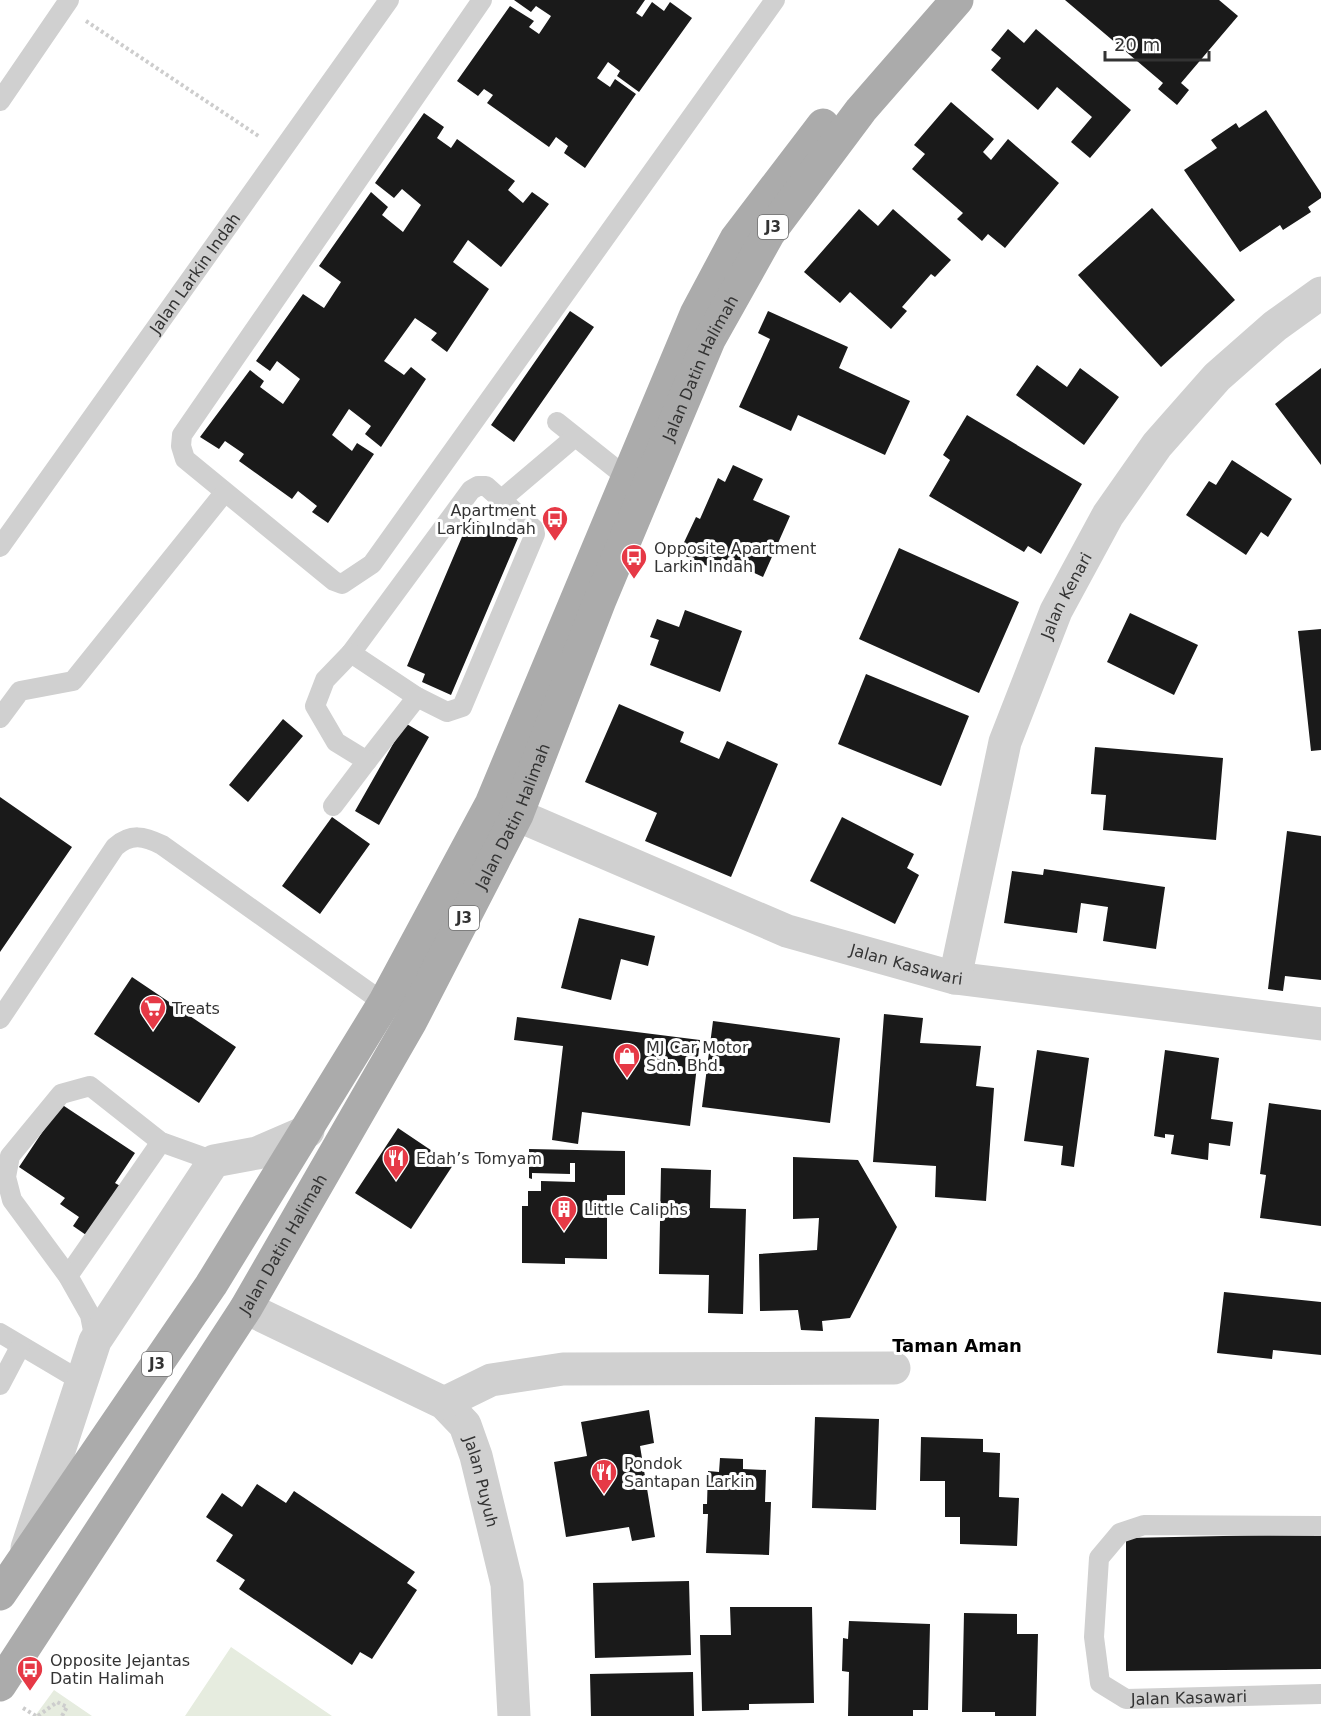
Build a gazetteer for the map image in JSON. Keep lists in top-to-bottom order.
{
  "streets": {
    "main road": ["J3", "Jalan Datin Halimah"],
    "street": ["Jalan Kenari", "Jalan Kasawari", "Jalan Puyuh"],
    "lane": ["Jalan Larkin Indah"]
  },
  "crossings": [
    ["Jalan Datin Halimah", "Jalan Kasawari"],
    ["Jalan Datin Halimah", "Jalan Puyuh"],
    ["Jalan Kenari", "Jalan Kasawari"]
  ],
  "districts": ["Taman Aman"],
  "places": {
    "bus stop": ["Apartment Larkin Indah", "Opposite Apartment Larkin Indah", "Opposite Jejantas Datin Halimah"],
    "supermarket": ["Treats"],
    "shop": ["MJ Car Motor Sdn. Bhd."],
    "restaurant": ["Edah’s Tomyam", "Pondok Santapan Larkin"],
    "building": ["Little Caliphs"]
  },
  "scale_bar": "20 m"
}
